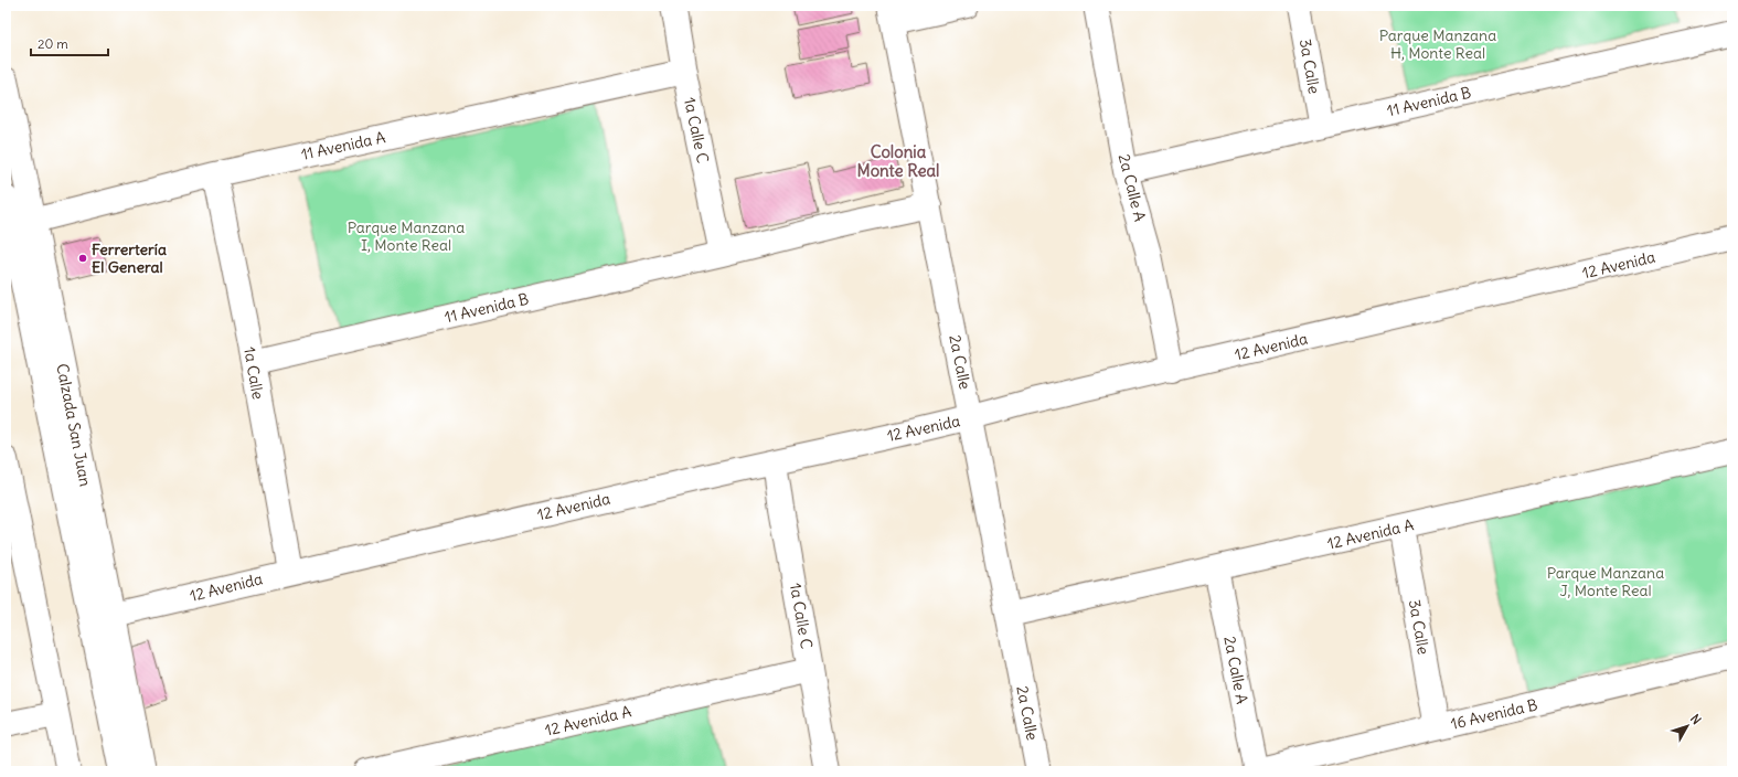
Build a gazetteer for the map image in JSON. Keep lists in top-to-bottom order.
{
  "streets": {
    "street": [
      "3a Calle",
      "11 Avenida B",
      "1a Calle C",
      "11 Avenida A",
      "2a Calle A",
      "12 Avenida",
      "2a Calle",
      "1a Calle",
      "Calzada San Juan",
      "12 Avenida A",
      "16 Avenida B"
    ]
  },
  "crossings": [
    ["3a Calle", "11 Avenida B"],
    ["3a Calle", "12 Avenida A"],
    ["3a Calle", "16 Avenida B"],
    ["11 Avenida B", "1a Calle C"],
    ["11 Avenida B", "2a Calle A"],
    ["11 Avenida B", "2a Calle"],
    ["11 Avenida B", "1a Calle"],
    ["1a Calle C", "11 Avenida A"],
    ["1a Calle C", "12 Avenida"],
    ["1a Calle C", "12 Avenida A"],
    ["11 Avenida A", "1a Calle"],
    ["11 Avenida A", "Calzada San Juan"],
    ["2a Calle A", "12 Avenida"],
    ["2a Calle A", "12 Avenida A"],
    ["2a Calle A", "16 Avenida B"],
    ["12 Avenida", "2a Calle"],
    ["12 Avenida", "1a Calle"],
    ["12 Avenida", "Calzada San Juan"],
    ["2a Calle", "12 Avenida A"]
  ],
  "districts": ["Colonia Monte Real"],
  "parks": ["Parque Manzana H, Monte Real", "Parque Manzana I, Monte Real", "Parque Manzana J, Monte Real"],
  "places": ["Ferrertería El General"],
  "scale_bar": "20 m",
  "north": "top right"
}
